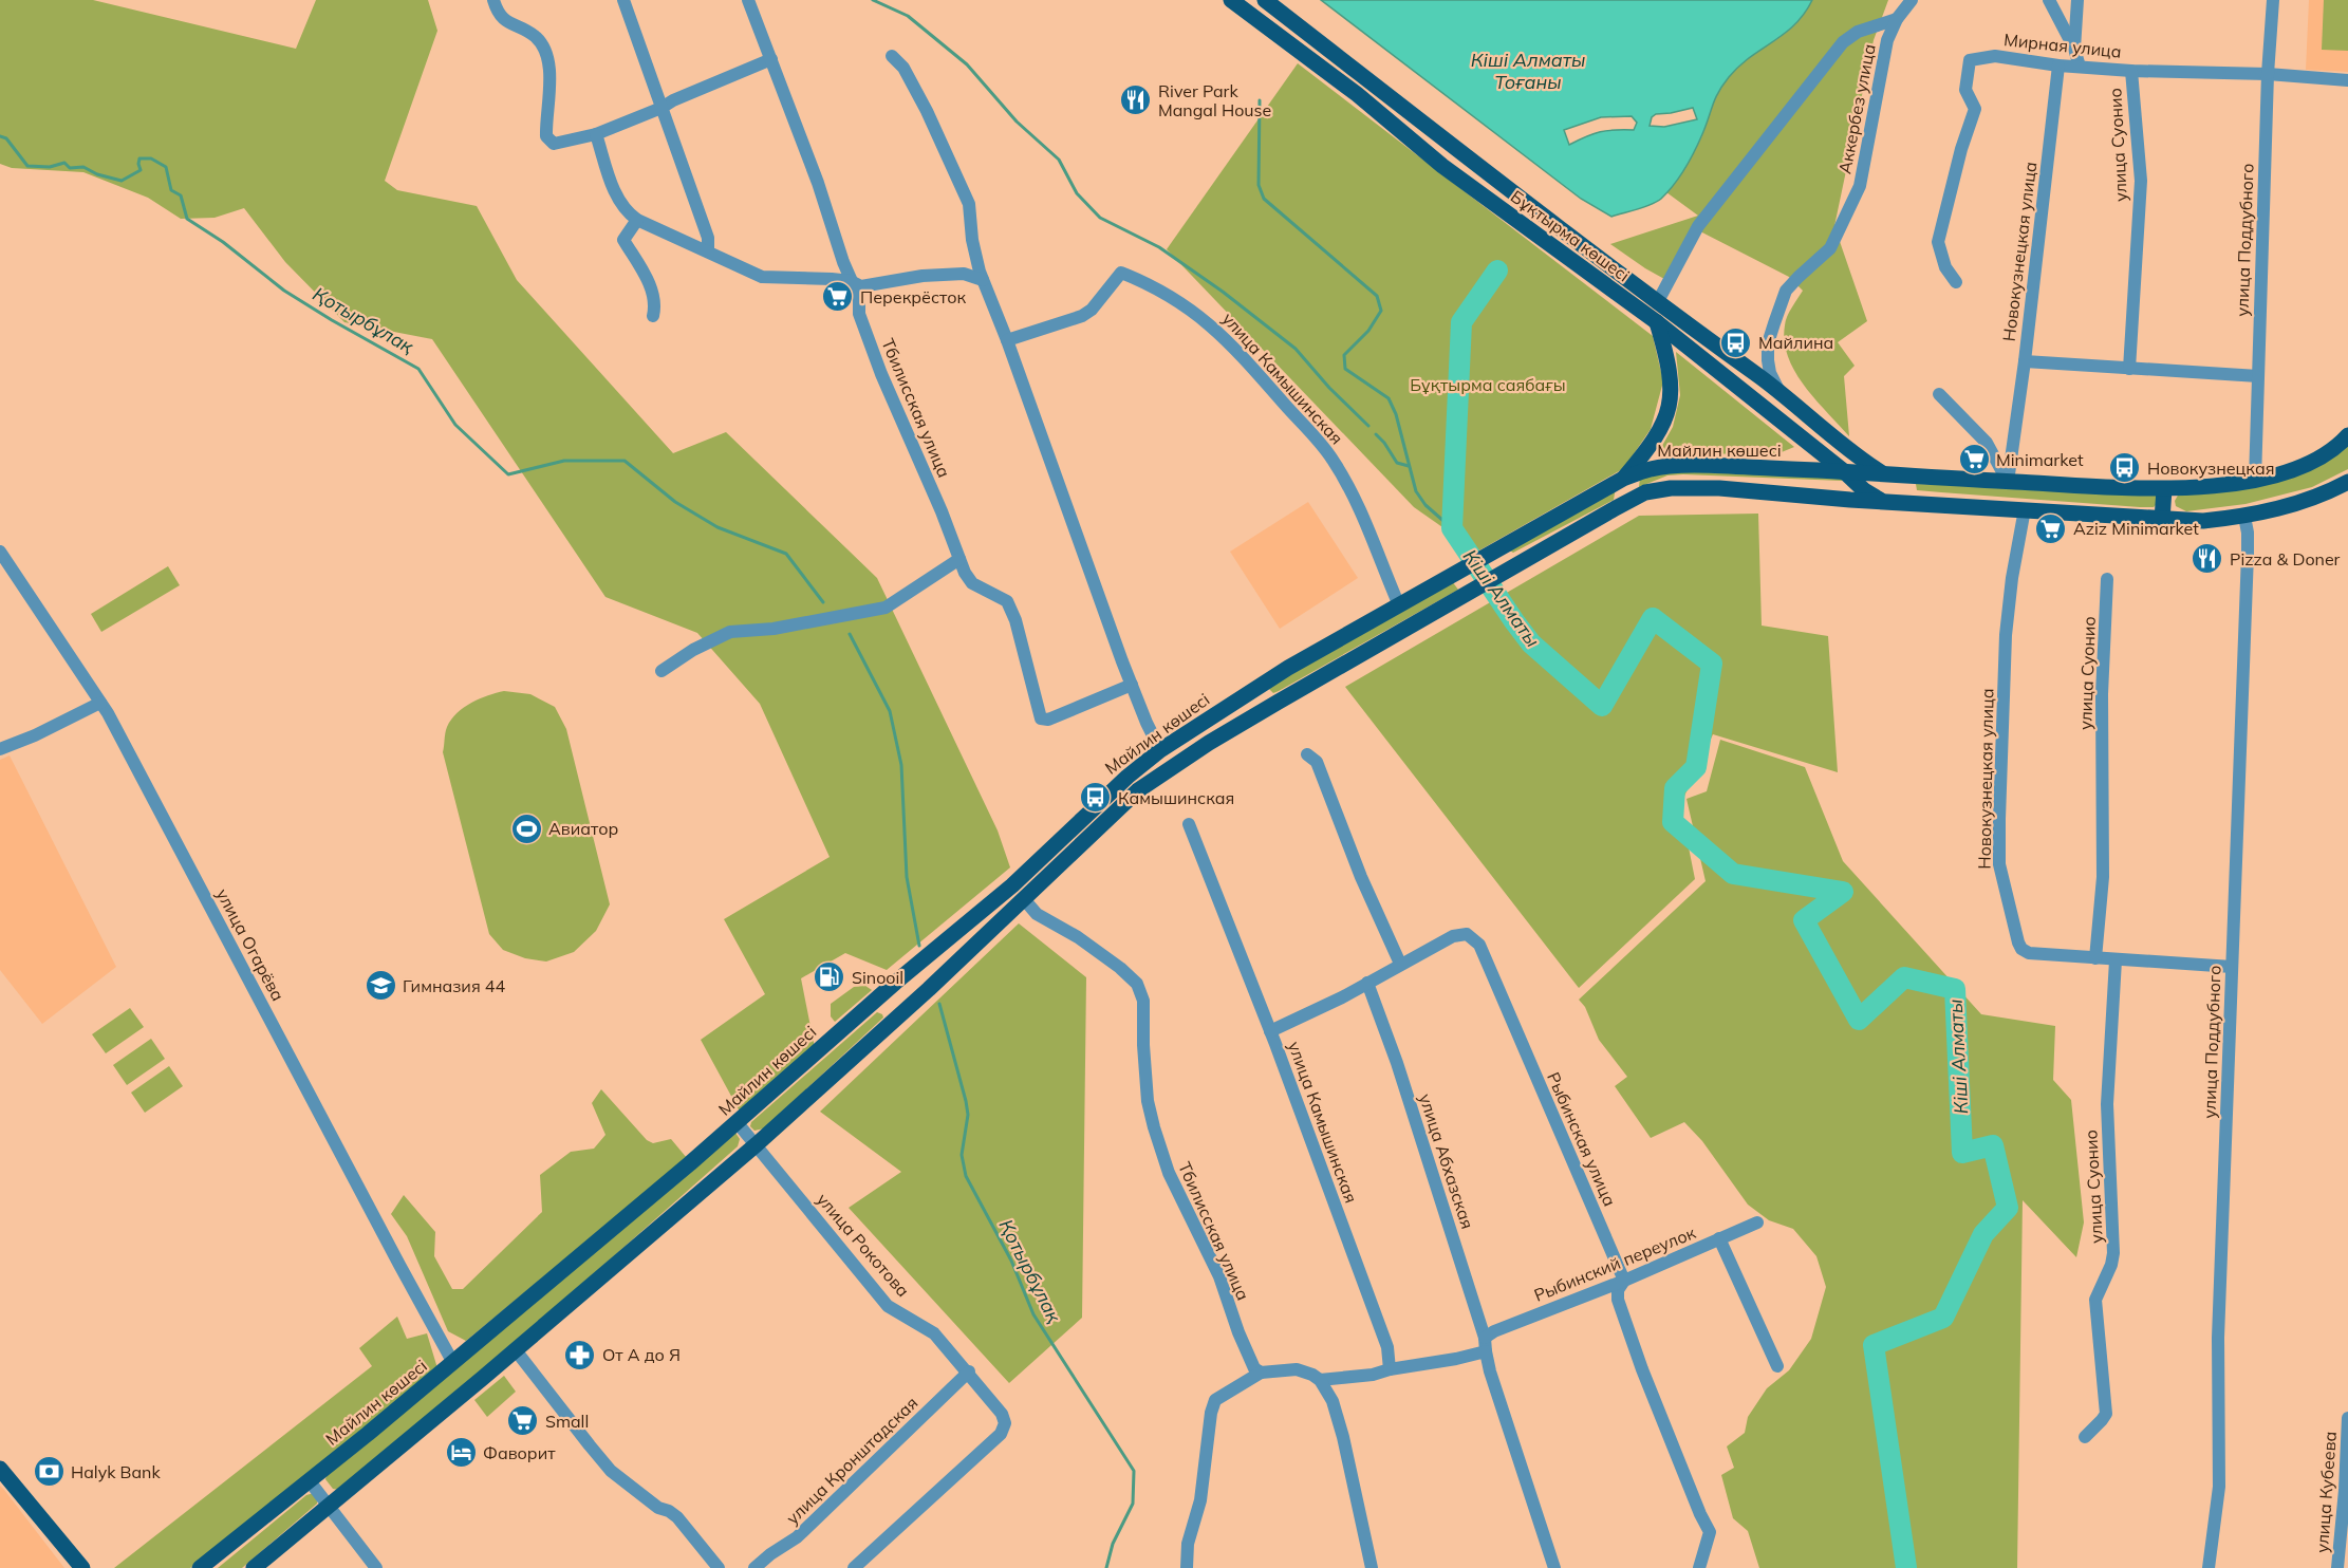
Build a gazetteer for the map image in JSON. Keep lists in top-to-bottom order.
{
  "streets": {
    "main road": ["Бұқтырма көшесі", "Майлин көшесі"],
    "street": [
      "Мирная улица",
      "Аккербез улица",
      "улица Суонио",
      "улица Поддубного",
      "Новокузнецкая улица",
      "улица Камышинская",
      "Тбилисская улица",
      "улица Огарёва",
      "Рыбинская улица",
      "улица Абхазская",
      "улица Рокотова",
      "Рыбинский переулок",
      "улица Кронштадская",
      "улица Кубеева"
    ]
  },
  "crossings": [
    ["Мирная улица", "улица Суонио"],
    ["Мирная улица", "улица Поддубного"],
    ["Мирная улица", "Новокузнецкая улица"],
    ["Аккербез улица", "Бұқтырма көшесі"],
    ["улица Суонио", "Новокузнецкая улица"],
    ["Бұқтырма көшесі", "Майлин көшесі"],
    ["улица Поддубного", "Новокузнецкая улица"],
    ["улица Поддубного", "Майлин көшесі"],
    ["Новокузнецкая улица", "Майлин көшесі"],
    ["улица Камышинская", "Майлин көшесі"],
    ["улица Камышинская", "Рыбинская улица"],
    ["Тбилисская улица", "Майлин көшесі"],
    ["Майлин көшесі", "улица Огарёва"],
    ["Майлин көшесі", "улица Рокотова"],
    ["Рыбинская улица", "улица Абхазская"],
    ["Рыбинская улица", "Рыбинский переулок"],
    ["улица Абхазская", "Рыбинский переулок"],
    ["улица Рокотова", "улица Кронштадская"]
  ],
  "water": ["Кіші Алматы Тоғаны", "Қотырбұлақ", "Кіші Алматы"],
  "parks": ["Бұқтырма саябағы"],
  "places": {
    "restaurant": ["River Park Mangal House", "Pizza & Doner"],
    "supermarket": [
      "Перекрёсток",
      "Minimarket",
      "Aziz Minimarket",
      "Small"
    ],
    "bus stop": ["Майлина", "Новокузнецкая", "Камышинская"],
    "sports": ["Авиатор"],
    "fuel station": ["Sinooil"],
    "school or university": ["Гимназия 44"],
    "pharmacy": ["От А до Я"],
    "hotel": ["Фаворит"],
    "bank": ["Halyk Bank"]
  }
}
